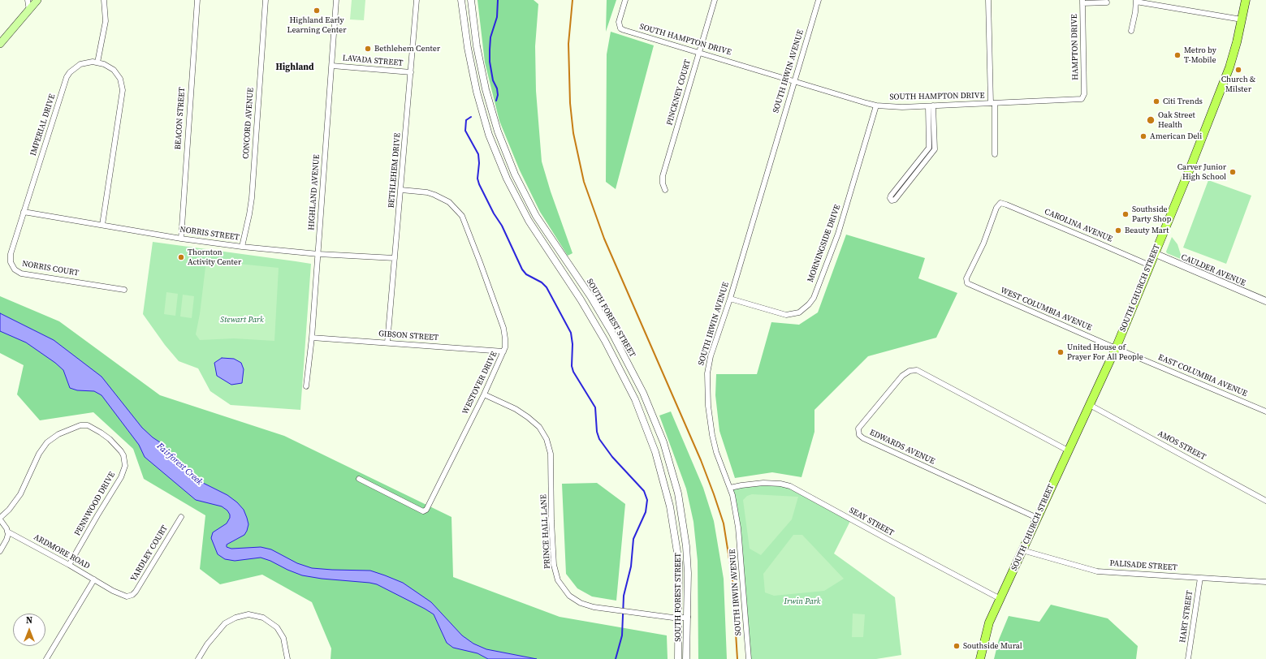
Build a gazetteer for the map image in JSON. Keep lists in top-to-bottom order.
{
  "streets": {
    "main road": ["SOUTH CHURCH STREET"],
    "street": [
      "SOUTH HAMPTON DRIVE",
      "HAMPTON DRIVE",
      "LAVADA STREET",
      "SOUTH IRWIN AVENUE",
      "PINCKNEY COURT",
      "BEACON STREET",
      "CONCORD AVENUE",
      "IMPERIAL DRIVE",
      "BETHLEHEM DRIVE",
      "HIGHLAND AVENUE",
      "CAROLINA AVENUE",
      "NORRIS STREET",
      "MORNINGSIDE DRIVE",
      "NORRIS COURT",
      "CAULDER AVENUE",
      "WEST COLUMBIA AVENUE",
      "SOUTH FOREST STREET",
      "GIBSON STREET",
      "EAST COLUMBIA AVENUE",
      "WESTOVER DRIVE",
      "AMOS STREET",
      "EDWARDS AVENUE",
      "PENNWOOD DRIVE",
      "SEAY STREET",
      "PRINCE HALL LANE",
      "ARDMORE ROAD",
      "YARDLEY COURT",
      "PALISADE STREET",
      "HART STREET"
    ]
  },
  "crossings": [
    ["SOUTH HAMPTON DRIVE", "HAMPTON DRIVE"],
    ["SOUTH HAMPTON DRIVE", "SOUTH IRWIN AVENUE"],
    ["SOUTH HAMPTON DRIVE", "PINCKNEY COURT"],
    ["SOUTH HAMPTON DRIVE", "MORNINGSIDE DRIVE"],
    ["LAVADA STREET", "BETHLEHEM DRIVE"],
    ["LAVADA STREET", "HIGHLAND AVENUE"],
    ["SOUTH IRWIN AVENUE", "MORNINGSIDE DRIVE"],
    ["SOUTH IRWIN AVENUE", "SEAY STREET"],
    ["BEACON STREET", "NORRIS STREET"],
    ["CONCORD AVENUE", "NORRIS STREET"],
    ["IMPERIAL DRIVE", "NORRIS STREET"],
    ["IMPERIAL DRIVE", "NORRIS COURT"],
    ["BETHLEHEM DRIVE", "NORRIS STREET"],
    ["BETHLEHEM DRIVE", "GIBSON STREET"],
    ["BETHLEHEM DRIVE", "WESTOVER DRIVE"],
    ["HIGHLAND AVENUE", "NORRIS STREET"],
    ["HIGHLAND AVENUE", "GIBSON STREET"],
    ["CAROLINA AVENUE", "SOUTH CHURCH STREET"],
    ["CAROLINA AVENUE", "WEST COLUMBIA AVENUE"],
    ["NORRIS STREET", "NORRIS COURT"],
    ["CAULDER AVENUE", "SOUTH CHURCH STREET"],
    ["SOUTH CHURCH STREET", "WEST COLUMBIA AVENUE"],
    ["SOUTH CHURCH STREET", "EAST COLUMBIA AVENUE"],
    ["SOUTH CHURCH STREET", "AMOS STREET"],
    ["SOUTH CHURCH STREET", "EDWARDS AVENUE"],
    ["SOUTH CHURCH STREET", "SEAY STREET"],
    ["SOUTH CHURCH STREET", "PALISADE STREET"],
    ["WEST COLUMBIA AVENUE", "EAST COLUMBIA AVENUE"],
    ["SOUTH FOREST STREET", "PRINCE HALL LANE"],
    ["GIBSON STREET", "WESTOVER DRIVE"],
    ["WESTOVER DRIVE", "PRINCE HALL LANE"],
    ["PENNWOOD DRIVE", "ARDMORE ROAD"],
    ["ARDMORE ROAD", "YARDLEY COURT"],
    ["PALISADE STREET", "HART STREET"]
  ],
  "districts": ["Highland"],
  "water": ["Fairforest Creek"],
  "parks": ["Stewart Park", "Irwin Park"],
  "places": [
    "Highland Early Learning Center",
    "Bethlehem Center",
    "Metro by T-Mobile",
    "Church & Milster",
    "Citi Trends",
    "Oak Street Health",
    "American Deli",
    "Carver Junior High School",
    "Southside Party Shop",
    "Beauty Mart",
    "Thornton Activity Center",
    "United House of Prayer For All People",
    "Southside Mural"
  ],
  "north": "top"
}
